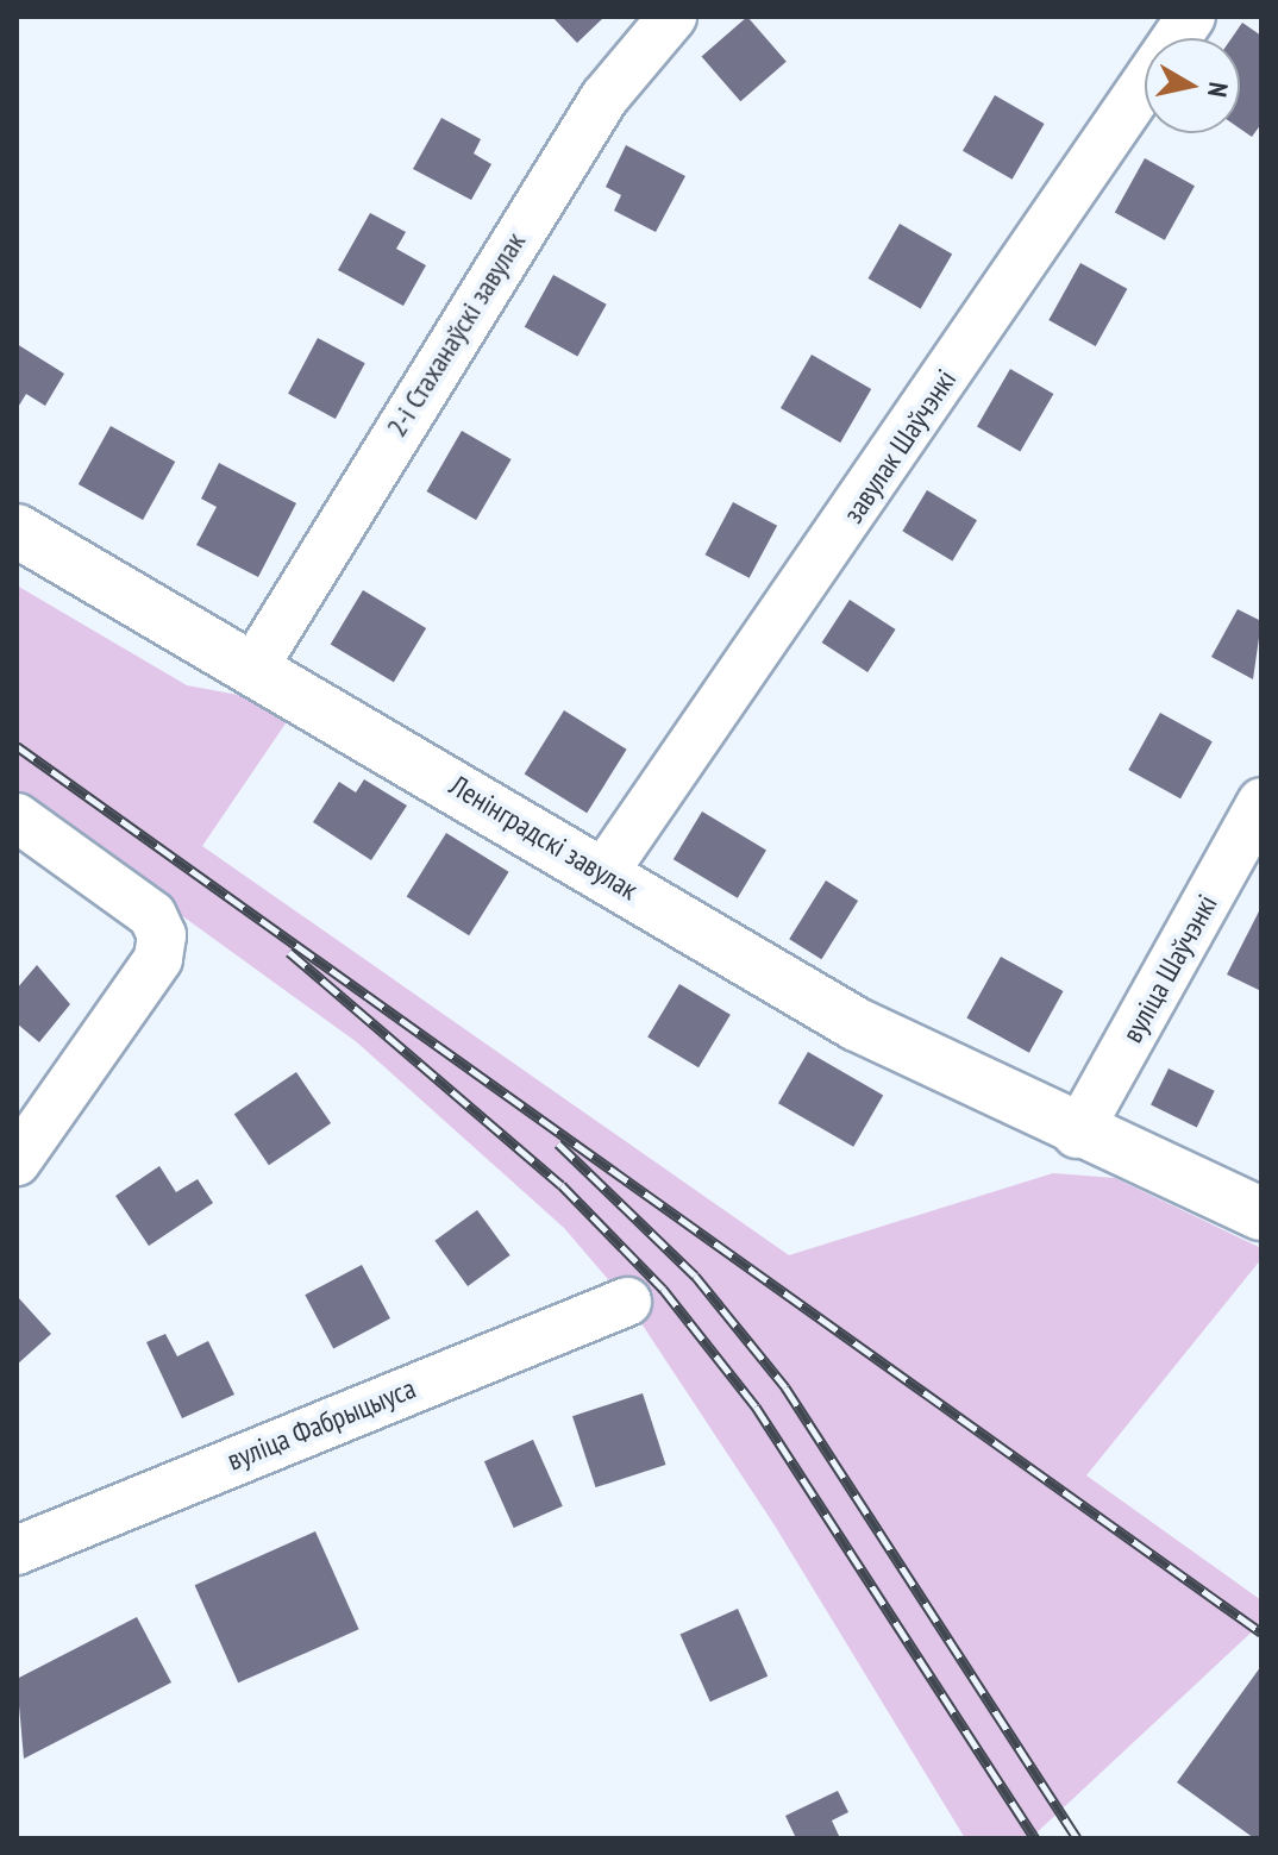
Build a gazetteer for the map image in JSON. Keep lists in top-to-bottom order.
{
  "streets": {
    "street": [
      "2-і Стаханаўскі завулак",
      "завулак Шаўчэнкі",
      "Ленінградскі завулак",
      "вуліца Шаўчэнкі",
      "вуліца Фабрыцыуса"
    ]
  },
  "crossings": [
    ["2-і Стаханаўскі завулак", "Ленінградскі завулак"],
    ["завулак Шаўчэнкі", "Ленінградскі завулак"],
    ["Ленінградскі завулак", "вуліца Шаўчэнкі"]
  ],
  "north": "right"
}
